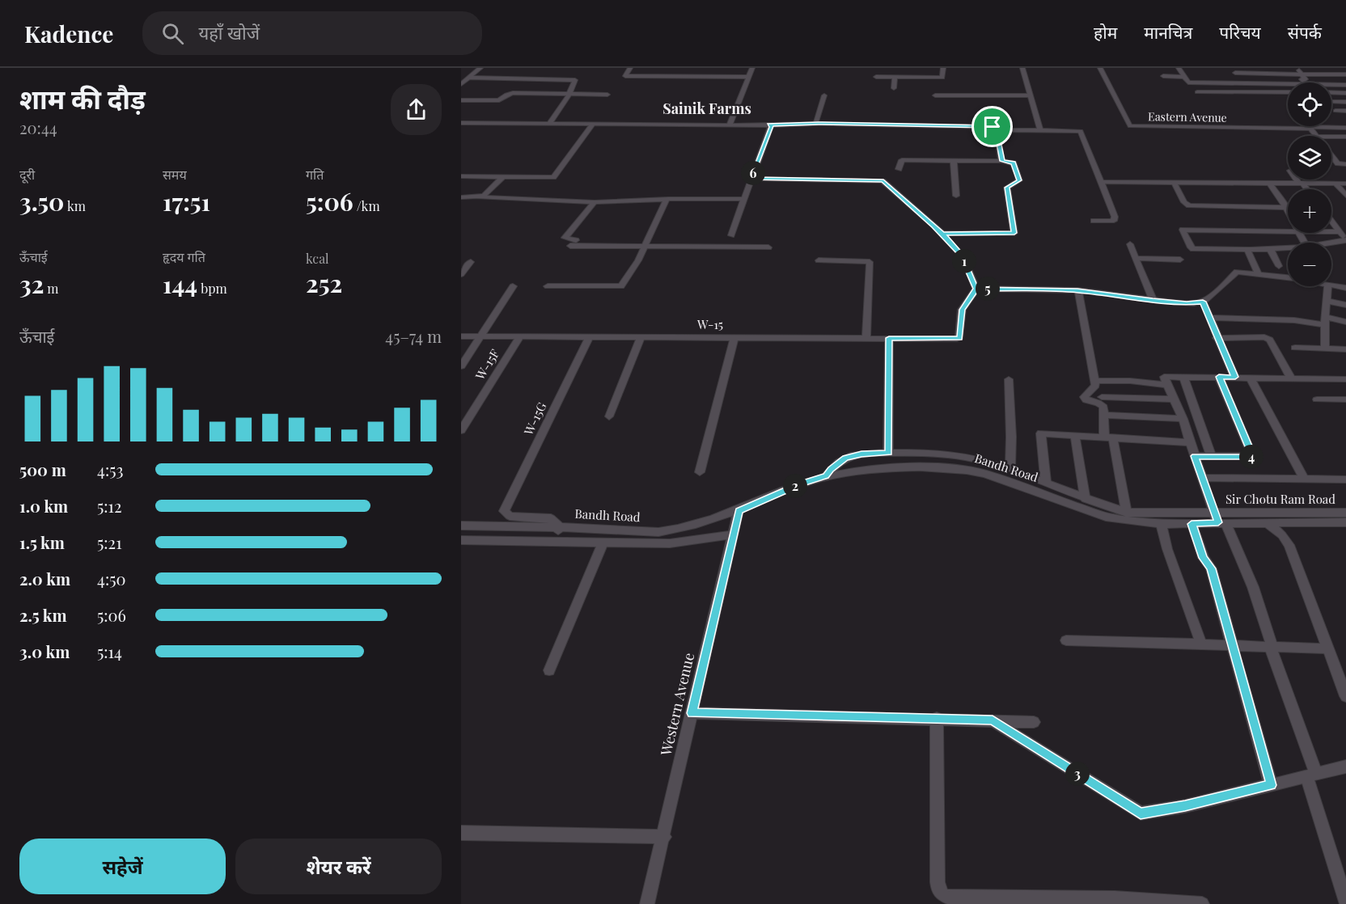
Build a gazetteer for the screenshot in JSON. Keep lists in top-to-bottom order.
{
  "streets": {
    "street": [
      "Eastern Avenue",
      "W-15",
      "W-15F",
      "W-15G",
      "Bandh Road",
      "Sir Chotu Ram Road",
      "Western Avenue"
    ]
  },
  "crossings": [
    ["W-15", "W-15F"],
    ["W-15", "W-15G"],
    ["W-15G", "Bandh Road"],
    ["Bandh Road", "Sir Chotu Ram Road"],
    ["Bandh Road", "Western Avenue"]
  ],
  "districts": ["Sainik Farms"],
  "page": {
    "header": "Kadence",
    "search": "यहाँ खोजें",
    "nav": [
      "होम",
      "मानचित्र",
      "परिचय",
      "संपर्क"
    ],
    "heading": ["शाम की दौड़", "20:44"],
    "map_buttons": ["+", "−"],
    "stats": [
      ["दूरी", "3.50 km"],
      ["समय", "17:51"],
      ["गति", "5:06 /km"],
      ["ऊँचाई", "32 m"],
      ["हृदय गति", "144 bpm"],
      ["kcal", "252"]
    ],
    "pins": [
      "6",
      "1",
      "5",
      "4",
      "2",
      "3"
    ],
    "chart": ["ऊँचाई", "45–74 m"],
    "list": [
      {
        "name": "500 m",
        "note": "4:53"
      },
      {
        "name": "1.0 km",
        "note": "5:12"
      },
      {
        "name": "1.5 km",
        "note": "5:21"
      },
      {
        "name": "2.0 km",
        "note": "4:50"
      },
      {
        "name": "2.5 km",
        "note": "5:06"
      },
      {
        "name": "3.0 km",
        "note": "5:14"
      }
    ],
    "buttons": ["सहेजें", "शेयर करें"]
  }
}
